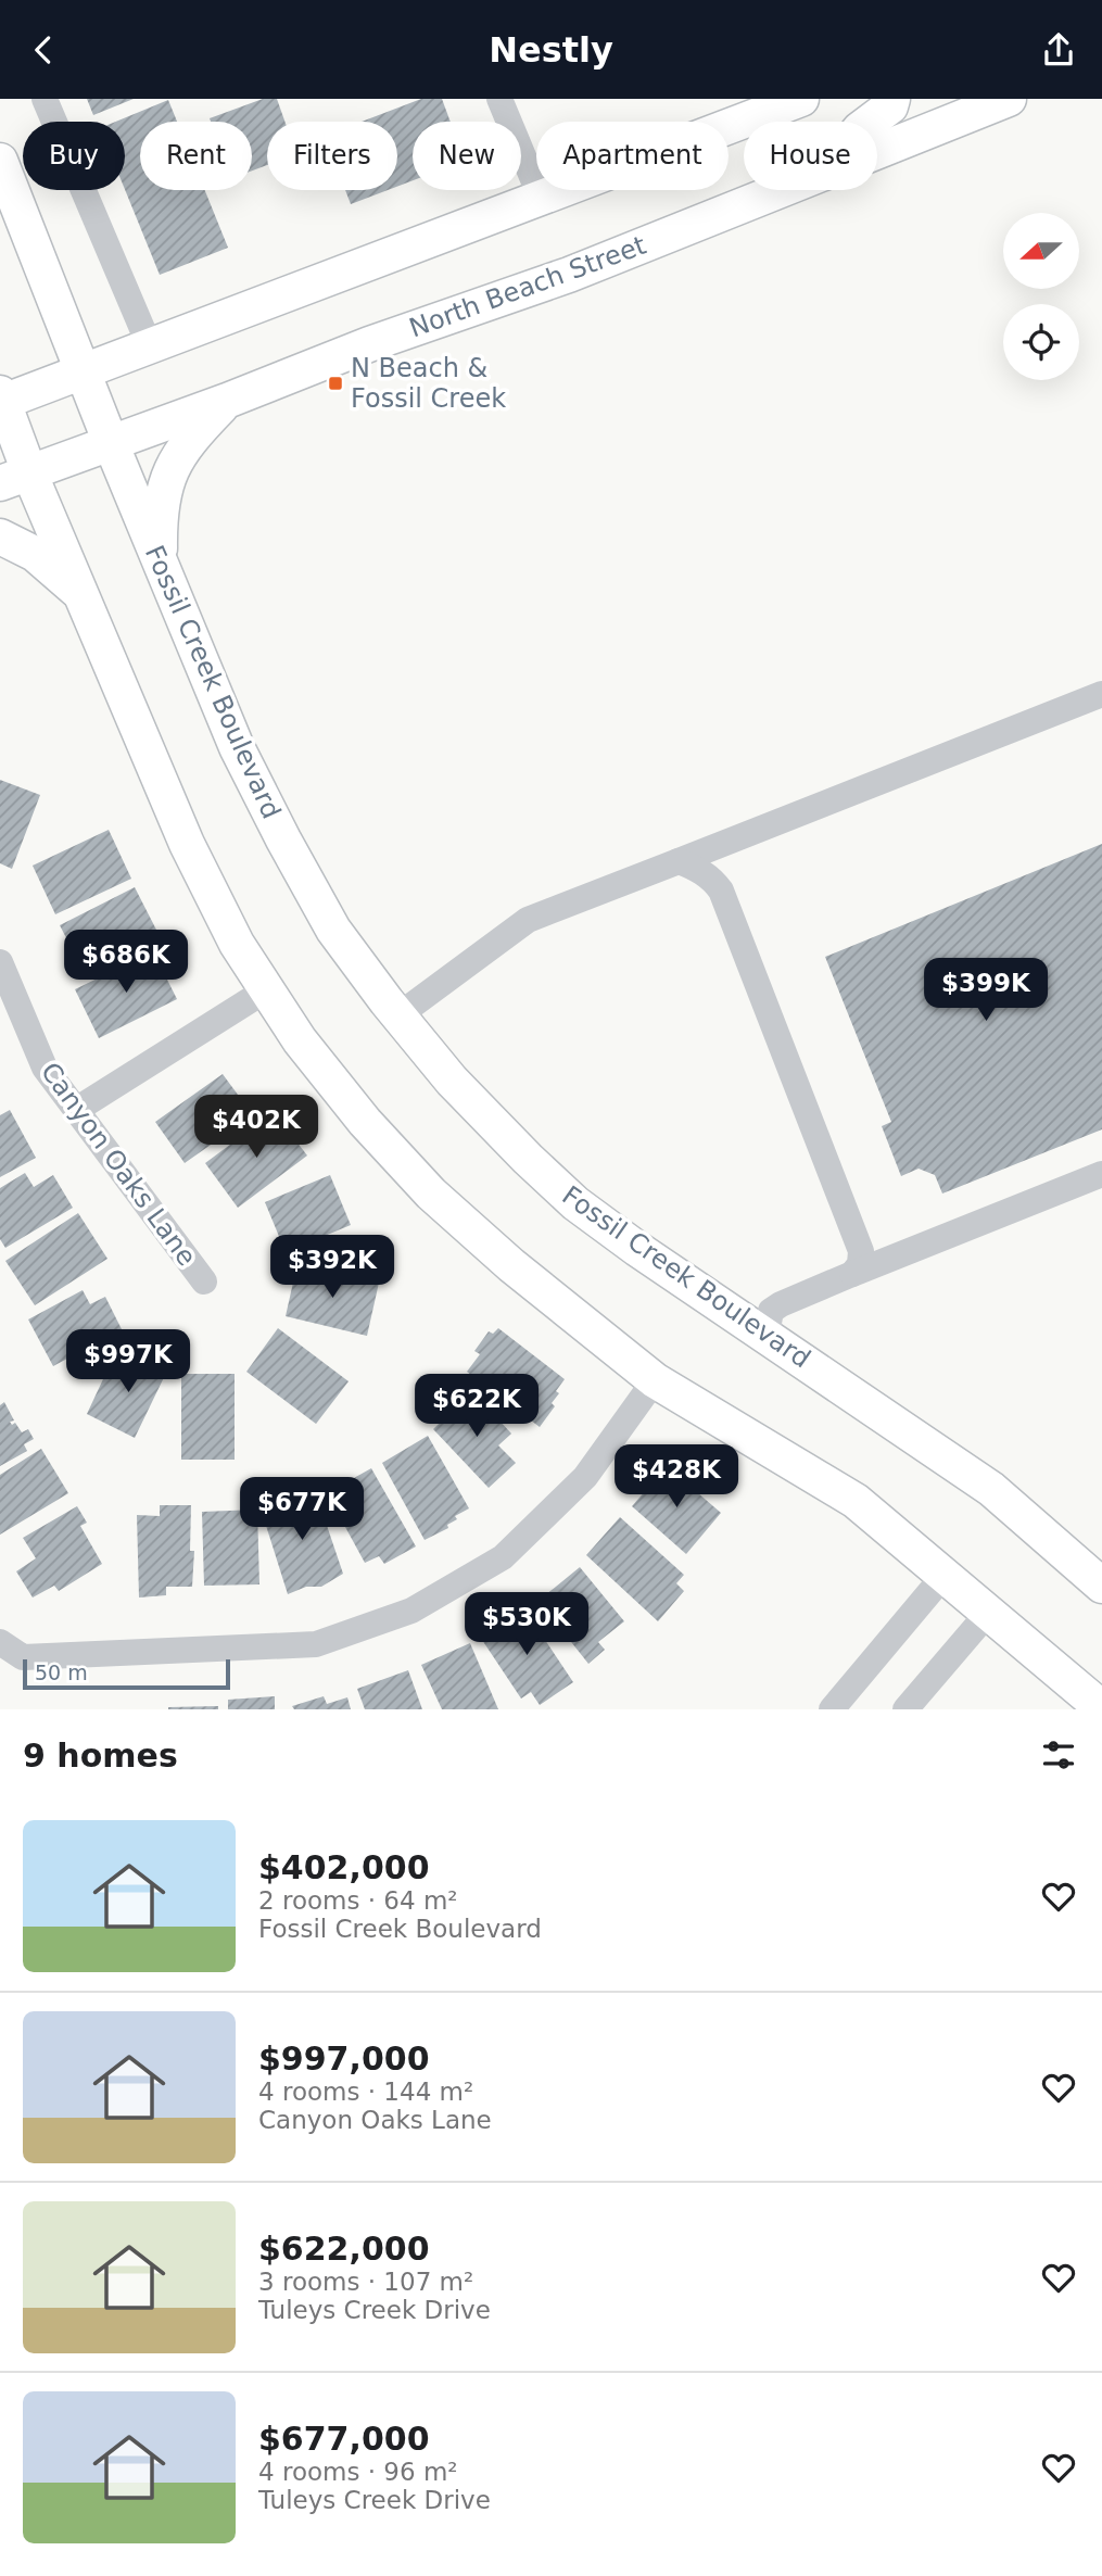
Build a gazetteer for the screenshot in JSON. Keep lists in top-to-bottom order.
{
  "streets": {
    "main road": ["North Beach Street", "Fossil Creek Boulevard"],
    "street": ["Canyon Oaks Lane"]
  },
  "crossings": [
    ["North Beach Street", "Fossil Creek Boulevard"]
  ],
  "places": {
    "transit": ["N Beach & Fossil Creek"]
  },
  "scale_bar": "50 m",
  "north": "left",
  "page": {
    "header": "Nestly",
    "chip": [
      "Buy",
      "Rent",
      "Filters",
      "New",
      "Apartment",
      "House"
    ],
    "price": [
      "$686K",
      "$399K",
      "$402K",
      "$392K",
      "$997K",
      "$622K",
      "$428K",
      "$677K",
      "$530K"
    ],
    "scale": "50 m",
    "heading": "9 homes",
    "list": [
      {
        "name": "$402,000",
        "note": "2 rooms · 64 m² · Fossil Creek Boulevard"
      },
      {
        "name": "$997,000",
        "note": "4 rooms · 144 m² · Canyon Oaks Lane"
      },
      {
        "name": "$622,000",
        "note": "3 rooms · 107 m² · Tuleys Creek Drive"
      },
      {
        "name": "$677,000",
        "note": "4 rooms · 96 m² · Tuleys Creek Drive"
      }
    ]
  }
}
